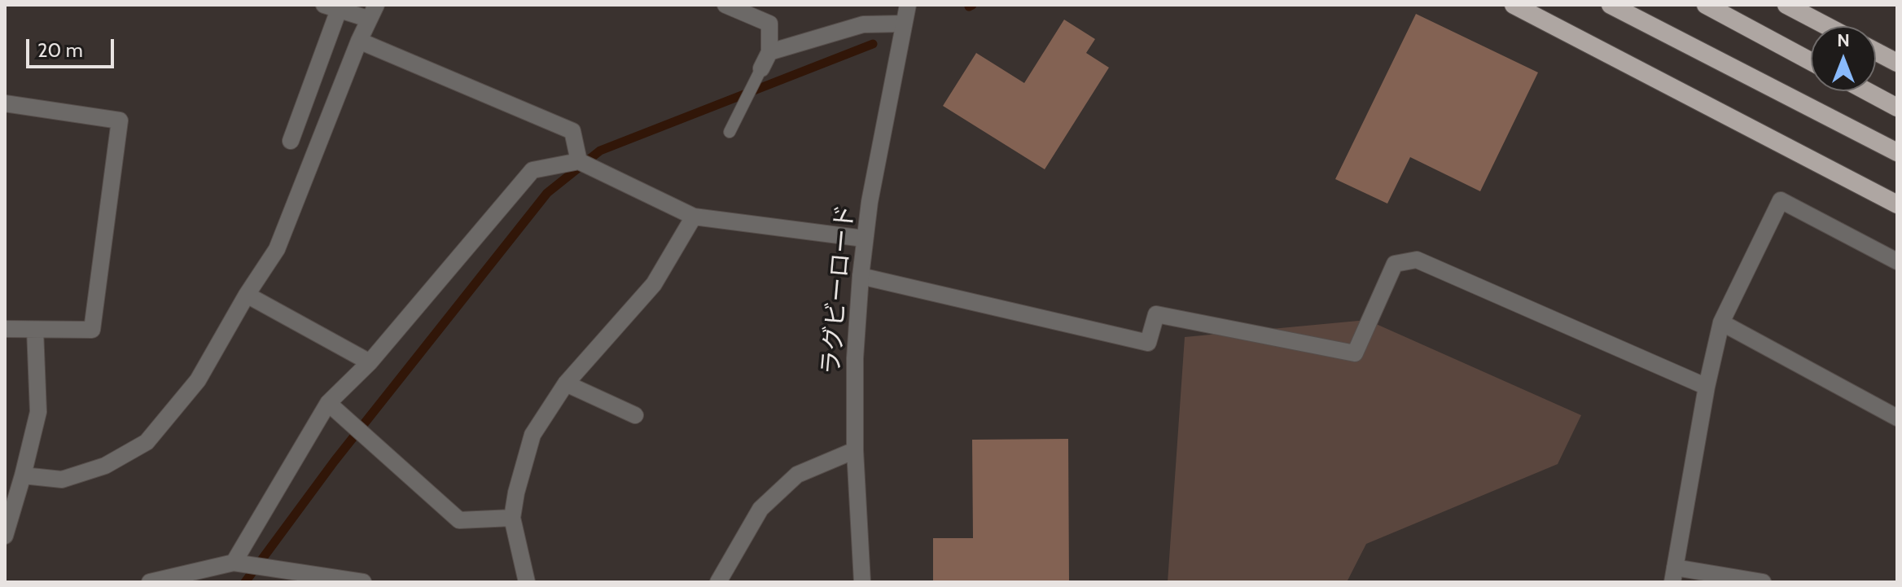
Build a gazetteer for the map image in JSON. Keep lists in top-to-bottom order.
{
  "streets": {
    "street": ["ラグビーロード"]
  },
  "scale_bar": "20 m",
  "north": "top"
}
